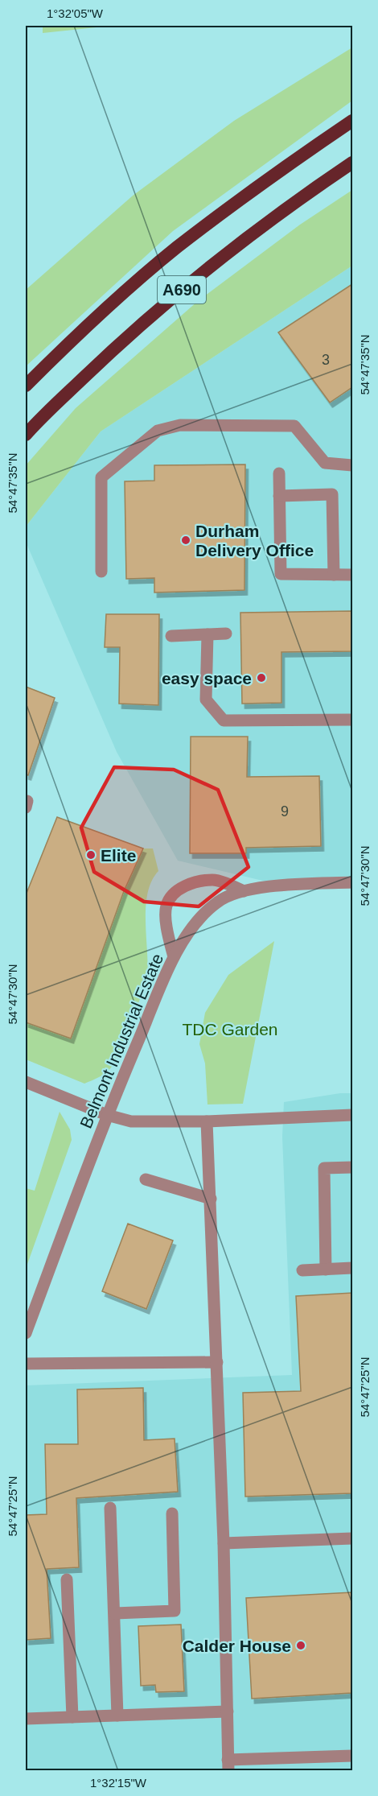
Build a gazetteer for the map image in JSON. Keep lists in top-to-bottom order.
{
  "streets": {
    "highway": ["A690"],
    "street": ["Belmont Industrial Estate"]
  },
  "parks": ["TDC Garden"],
  "places": [
    "Durham Delivery Office",
    "easy space",
    "Elite",
    "Calder House"
  ],
  "house_numbers": ["3", "9"],
  "coordinates": [
    "1°32'05\"W",
    "54°47'35\"N",
    "54°47'30\"N",
    "54°47'25\"N",
    "1°32'15\"W"
  ]
}
